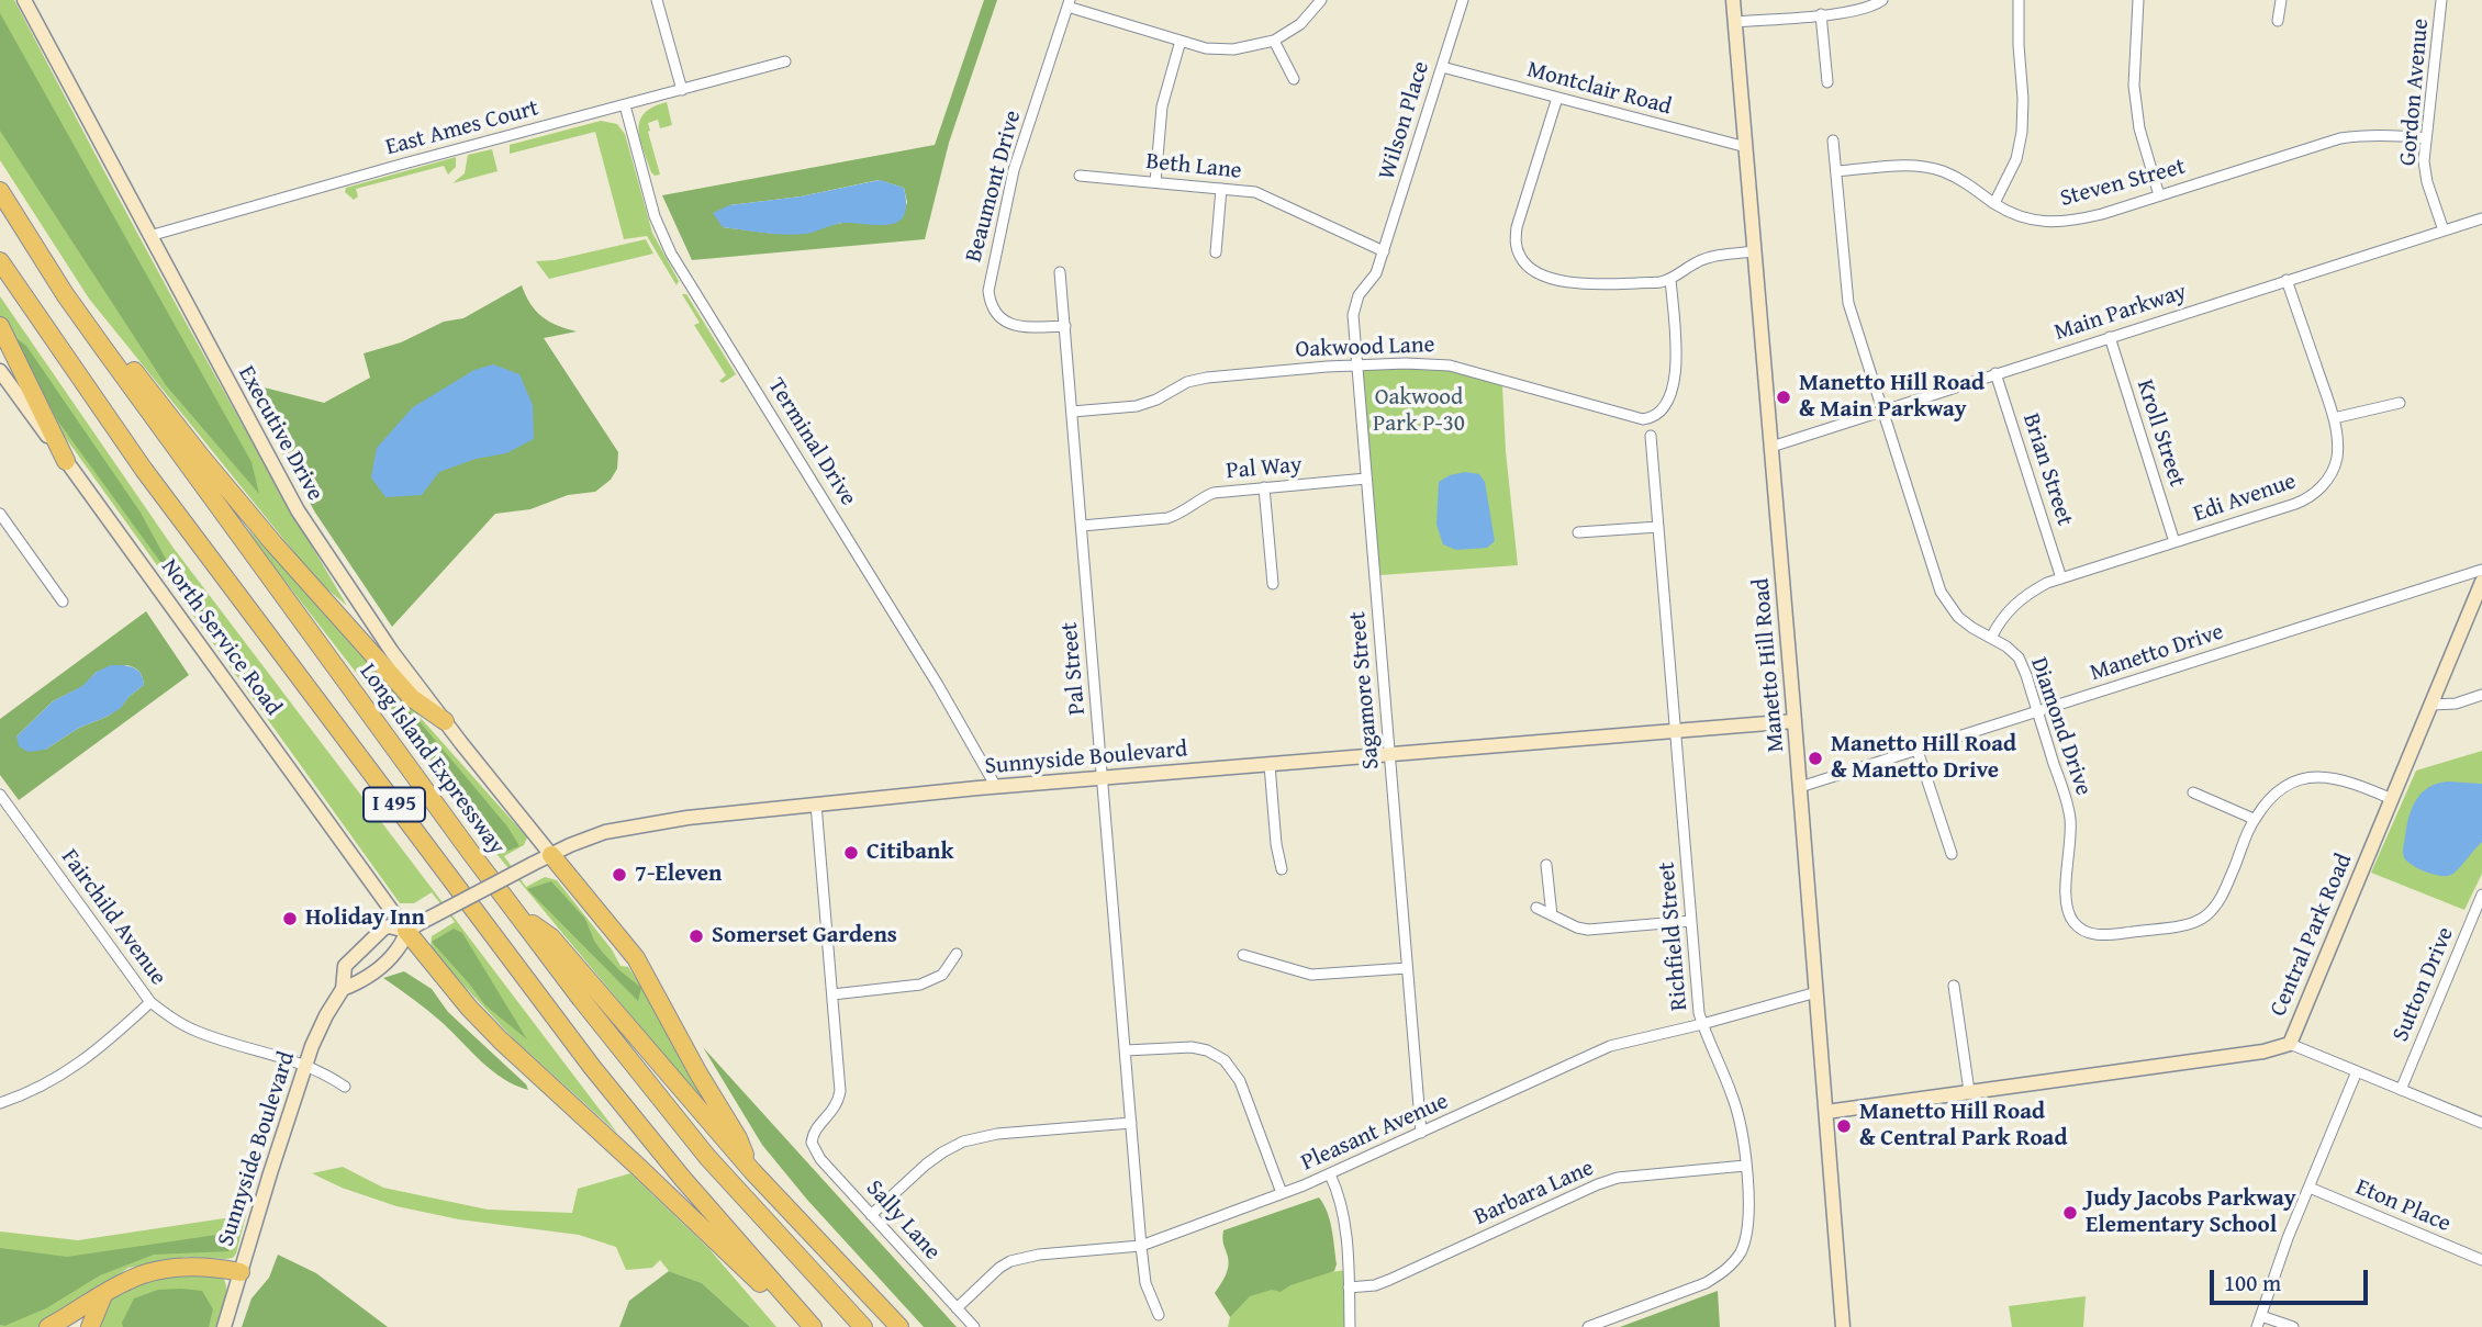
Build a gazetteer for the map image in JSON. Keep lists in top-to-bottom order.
{
  "streets": {
    "highway": ["Long Island Expressway", "I 495"],
    "main road": [
      "Executive Drive",
      "North Service Road",
      "Manetto Hill Road",
      "Sunnyside Boulevard",
      "Central Park Road"
    ],
    "street": [
      "Montclair Road",
      "Gordon Avenue",
      "Wilson Place",
      "East Ames Court",
      "Beth Lane",
      "Steven Street",
      "Beaumont Drive",
      "Main Parkway",
      "Oakwood Lane",
      "Kroll Street",
      "Terminal Drive",
      "Pal Way",
      "Brian Street",
      "Edi Avenue",
      "Manetto Drive",
      "Pal Street",
      "Sagamore Street",
      "Diamond Drive",
      "Fairchild Avenue",
      "Richfield Street",
      "Sutton Drive",
      "Pleasant Avenue",
      "Barbara Lane",
      "Eton Place",
      "Sally Lane"
    ]
  },
  "crossings": [
    ["Montclair Road", "Wilson Place"],
    ["Montclair Road", "Manetto Hill Road"],
    ["Gordon Avenue", "Steven Street"],
    ["Gordon Avenue", "Main Parkway"],
    ["Wilson Place", "Beth Lane"],
    ["Wilson Place", "Sagamore Street"],
    ["East Ames Court", "Executive Drive"],
    ["East Ames Court", "Terminal Drive"],
    ["Beth Lane", "Sagamore Street"],
    ["Steven Street", "Diamond Drive"],
    ["Beaumont Drive", "Pal Street"],
    ["Main Parkway", "Kroll Street"],
    ["Main Parkway", "Brian Street"],
    ["Main Parkway", "Edi Avenue"],
    ["Main Parkway", "Manetto Hill Road"],
    ["Main Parkway", "Diamond Drive"],
    ["Oakwood Lane", "Pal Street"],
    ["Oakwood Lane", "Sagamore Street"],
    ["Executive Drive", "Sunnyside Boulevard"],
    ["Kroll Street", "Edi Avenue"],
    ["Terminal Drive", "Sunnyside Boulevard"],
    ["Pal Way", "Pal Street"],
    ["Pal Way", "Sagamore Street"],
    ["Brian Street", "Edi Avenue"],
    ["Edi Avenue", "Diamond Drive"],
    ["North Service Road", "Sunnyside Boulevard"],
    ["Manetto Drive", "Manetto Hill Road"],
    ["Manetto Drive", "Diamond Drive"],
    ["Manetto Hill Road", "Sunnyside Boulevard"],
    ["Manetto Hill Road", "Central Park Road"],
    ["Manetto Hill Road", "Pleasant Avenue"],
    ["Pal Street", "Sunnyside Boulevard"],
    ["Pal Street", "Pleasant Avenue"],
    ["Sagamore Street", "Sunnyside Boulevard"],
    ["Sagamore Street", "Pleasant Avenue"],
    ["Diamond Drive", "Central Park Road"],
    ["Sunnyside Boulevard", "Fairchild Avenue"],
    ["Sunnyside Boulevard", "Richfield Street"],
    ["Richfield Street", "Pleasant Avenue"],
    ["Richfield Street", "Barbara Lane"],
    ["Pleasant Avenue", "Sally Lane"]
  ],
  "parks": ["Oakwood Park P-30"],
  "places": [
    "Manetto Hill Road & Main Parkway",
    "Manetto Hill Road & Manetto Drive",
    "Citibank",
    "7-Eleven",
    "Holiday Inn",
    "Somerset Gardens",
    "Manetto Hill Road & Central Park Road",
    "Judy Jacobs Parkway Elementary School"
  ],
  "scale_bar": "100 m"
}
